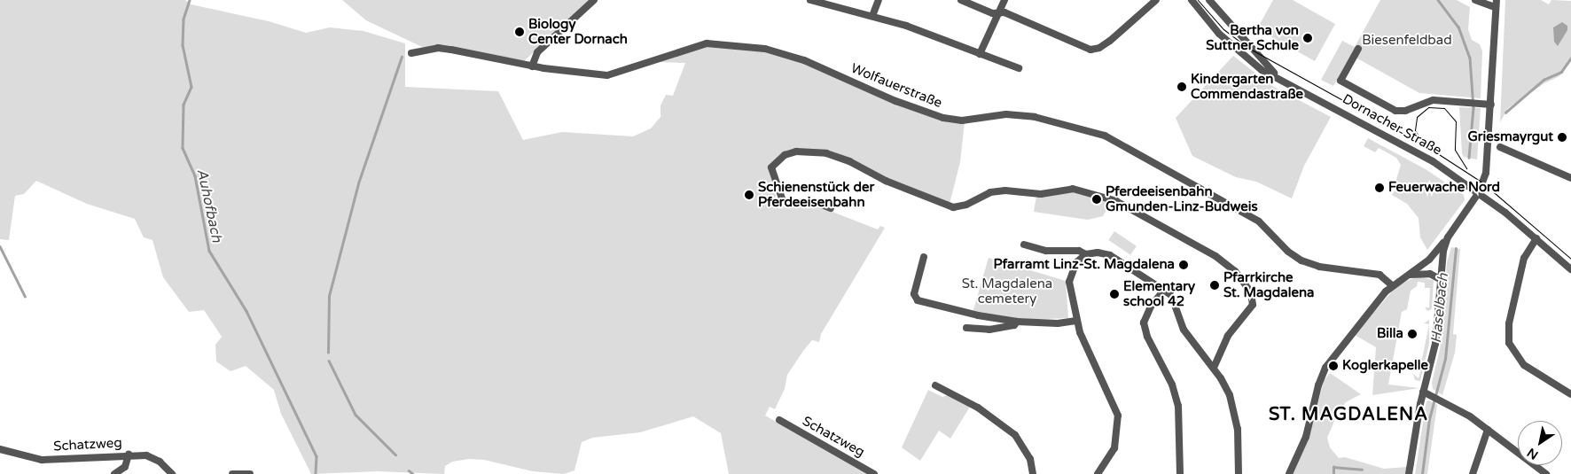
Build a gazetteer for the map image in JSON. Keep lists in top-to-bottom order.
{
  "streets": {
    "street": ["Wolfauerstraße", "Dornacher Straße", "Schatzweg"]
  },
  "districts": ["ST. MAGDALENA"],
  "water": ["Auhofbach", "Haselbach"],
  "parks": ["Biesenfeldbad", "St. Magdalena cemetery"],
  "places": [
    "Biology Center Dornach",
    "Bertha von Suttner Schule",
    "Kindergarten Commendastraße",
    "Griesmayrgut",
    "Feuerwache Nord",
    "Schienenstück der Pferdeeisenbahn",
    "Pferdeeisenbahn Gmunden-Linz-Budweis",
    "Pfarramt Linz-St. Magdalena",
    "Pfarrkirche St. Magdalena",
    "Elementary school 42",
    "Billa",
    "Koglerkapelle"
  ],
  "north": "bottom left"
}
